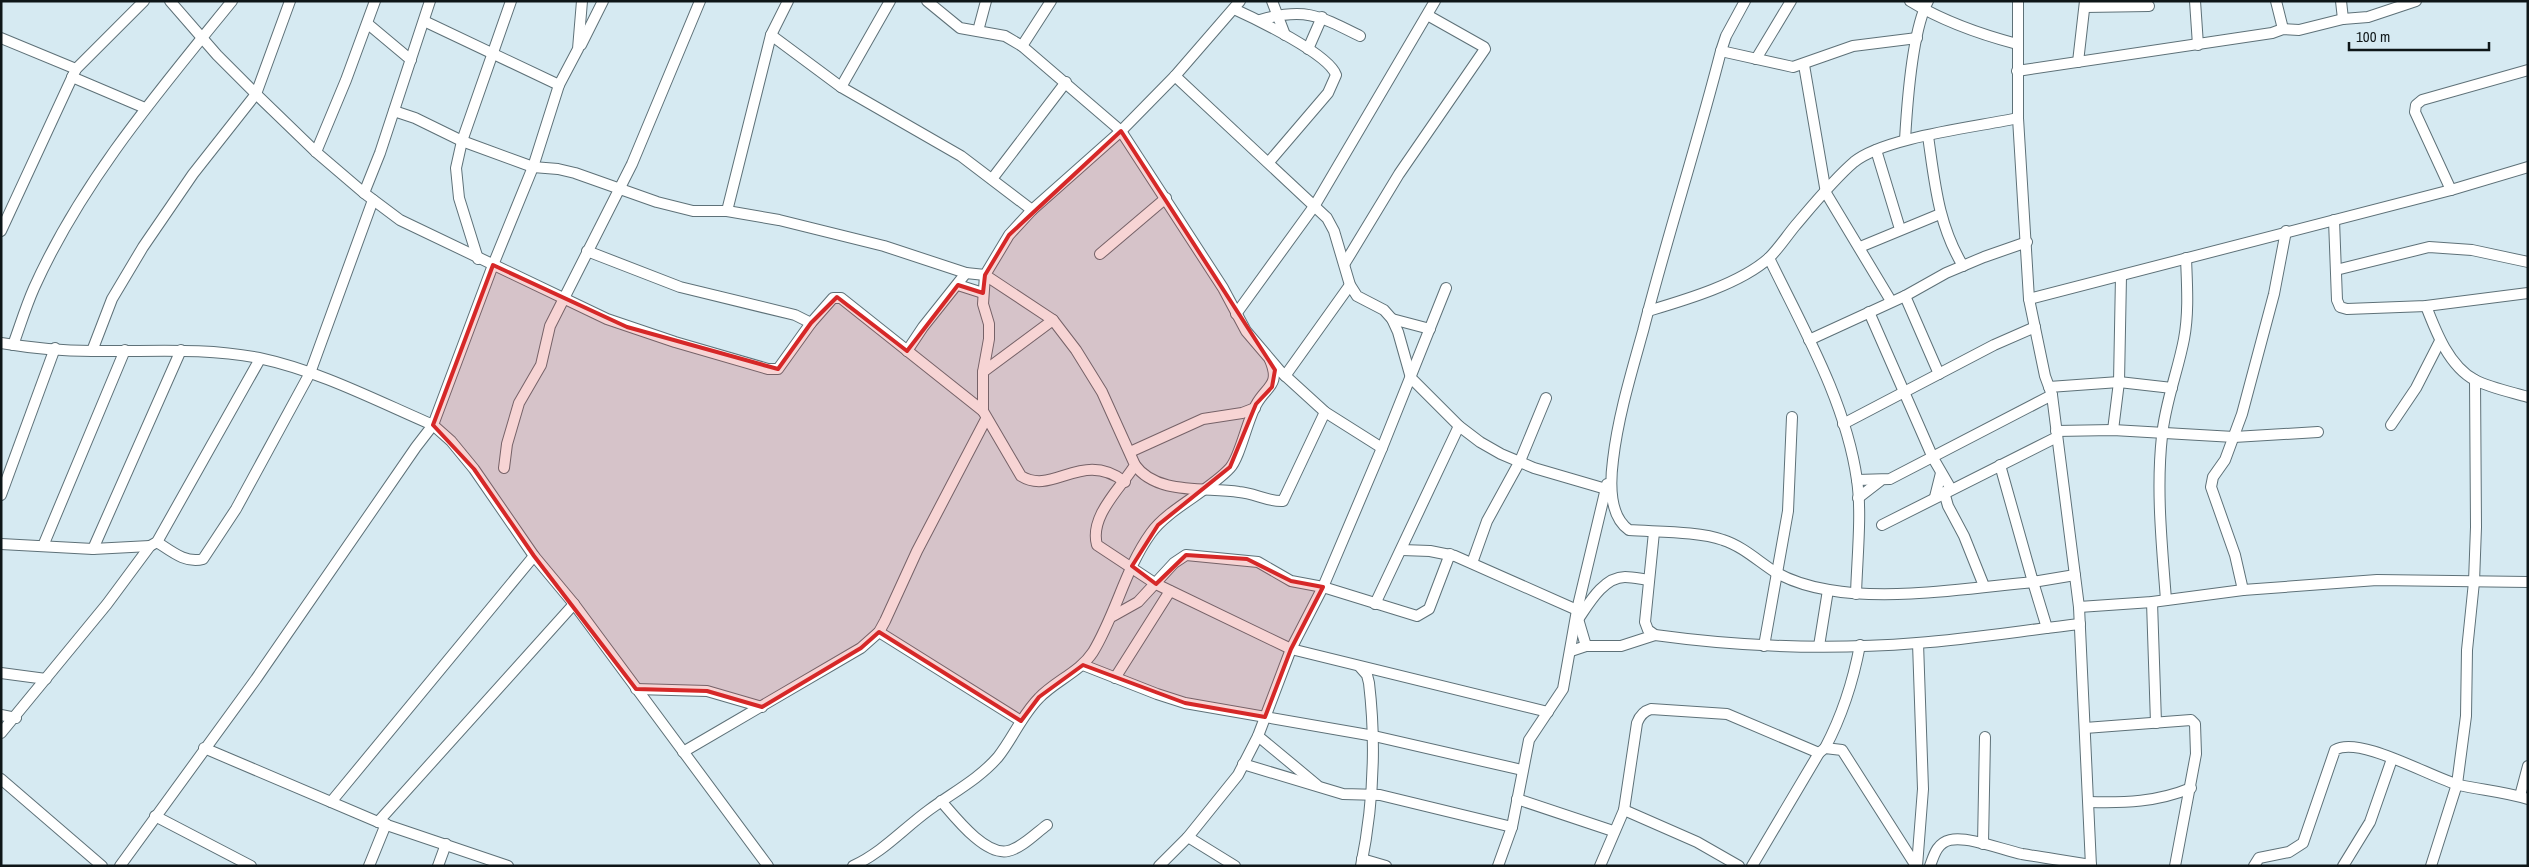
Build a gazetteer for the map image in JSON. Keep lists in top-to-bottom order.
{
  "scale_bar": "100 m"
}
